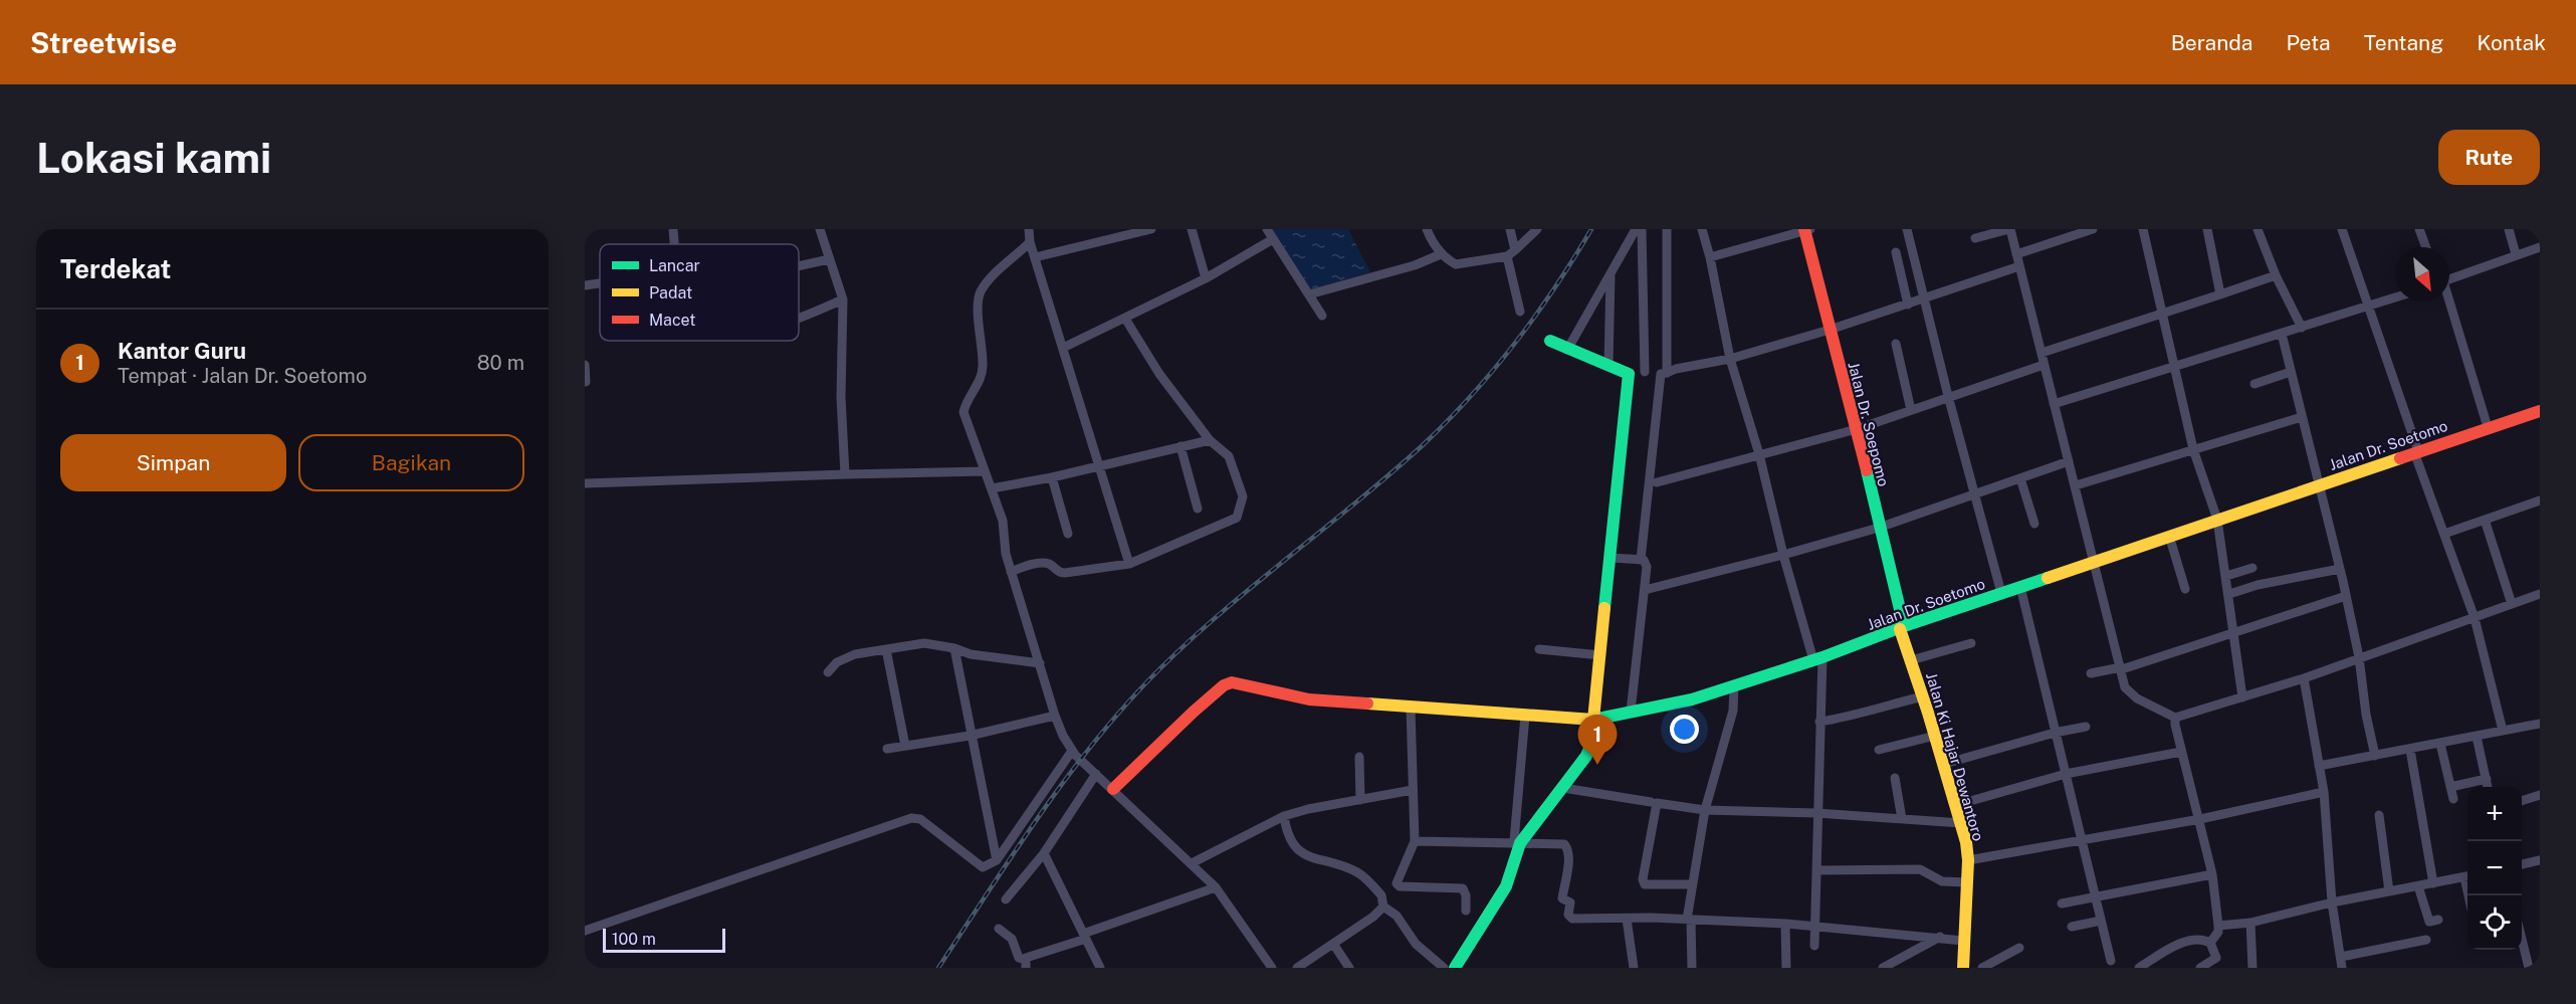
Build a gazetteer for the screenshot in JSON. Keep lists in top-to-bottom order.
{
  "streets": {
    "street": ["Jalan Dr. Soepomo", "Jalan Dr. Soetomo", "Jalan Ki Hajar Dewantoro"]
  },
  "crossings": [
    ["Jalan Dr. Soepomo", "Jalan Dr. Soetomo"],
    ["Jalan Dr. Soepomo", "Jalan Ki Hajar Dewantoro"],
    ["Jalan Dr. Soetomo", "Jalan Ki Hajar Dewantoro"]
  ],
  "legend": ["Lancar", "Padat", "Macet"],
  "scale_bar": "100 m",
  "north": "bottom right",
  "page": {
    "header": "Streetwise",
    "nav": [
      "Beranda",
      "Peta",
      "Tentang",
      "Kontak"
    ],
    "buttons": [
      "Rute",
      ["Simpan", "Bagikan"]
    ],
    "title": "Lokasi kami",
    "heading": "Terdekat",
    "list": [
      {
        "mark": "1",
        "name": "Kantor Guru",
        "note": "Tempat · Jalan Dr. Soetomo",
        "value": "80 m"
      }
    ],
    "pins": "1",
    "map_buttons": ["+", "−"],
    "scale": "100 m"
  }
}
